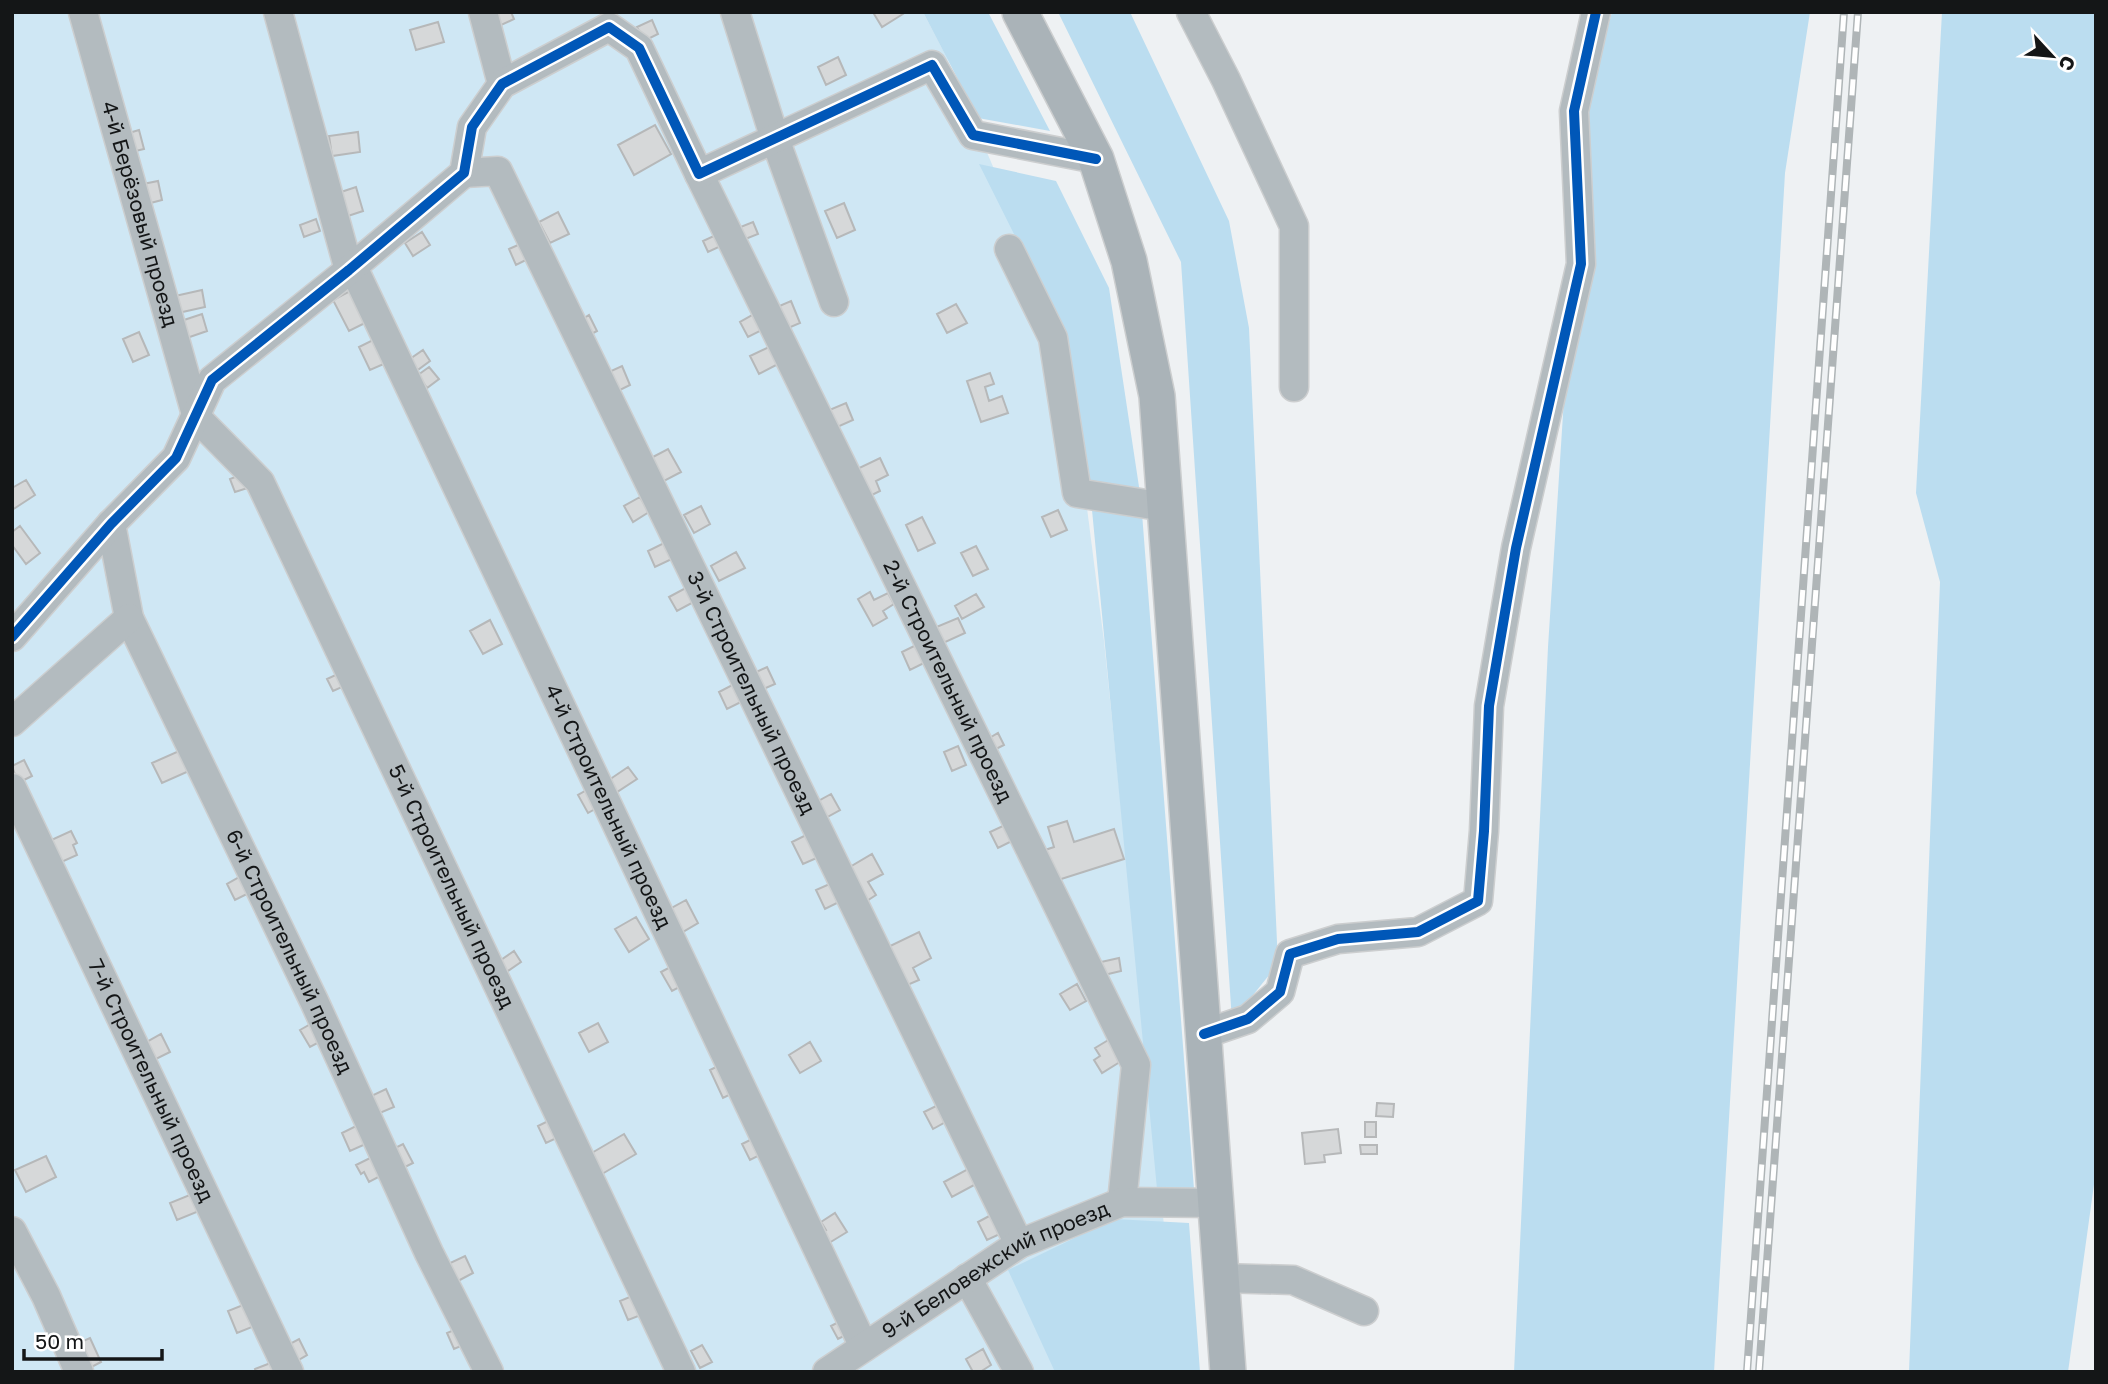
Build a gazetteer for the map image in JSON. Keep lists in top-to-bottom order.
{
  "streets": {
    "street": [
      "4-й Берёзовый проезд",
      "2-й Строительный проезд",
      "3-й Строительный проезд",
      "4-й Строительный проезд",
      "5-й Строительный проезд",
      "6-й Строительный проезд",
      "7-й Строительный проезд",
      "9-й Беловежский проезд"
    ]
  },
  "crossings": [
    ["4-й Берёзовый проезд", "5-й Строительный проезд"],
    ["2-й Строительный проезд", "9-й Беловежский проезд"],
    ["3-й Строительный проезд", "9-й Беловежский проезд"],
    ["4-й Строительный проезд", "9-й Беловежский проезд"]
  ],
  "scale_bar": "50 m",
  "north": "bottom right"
}
